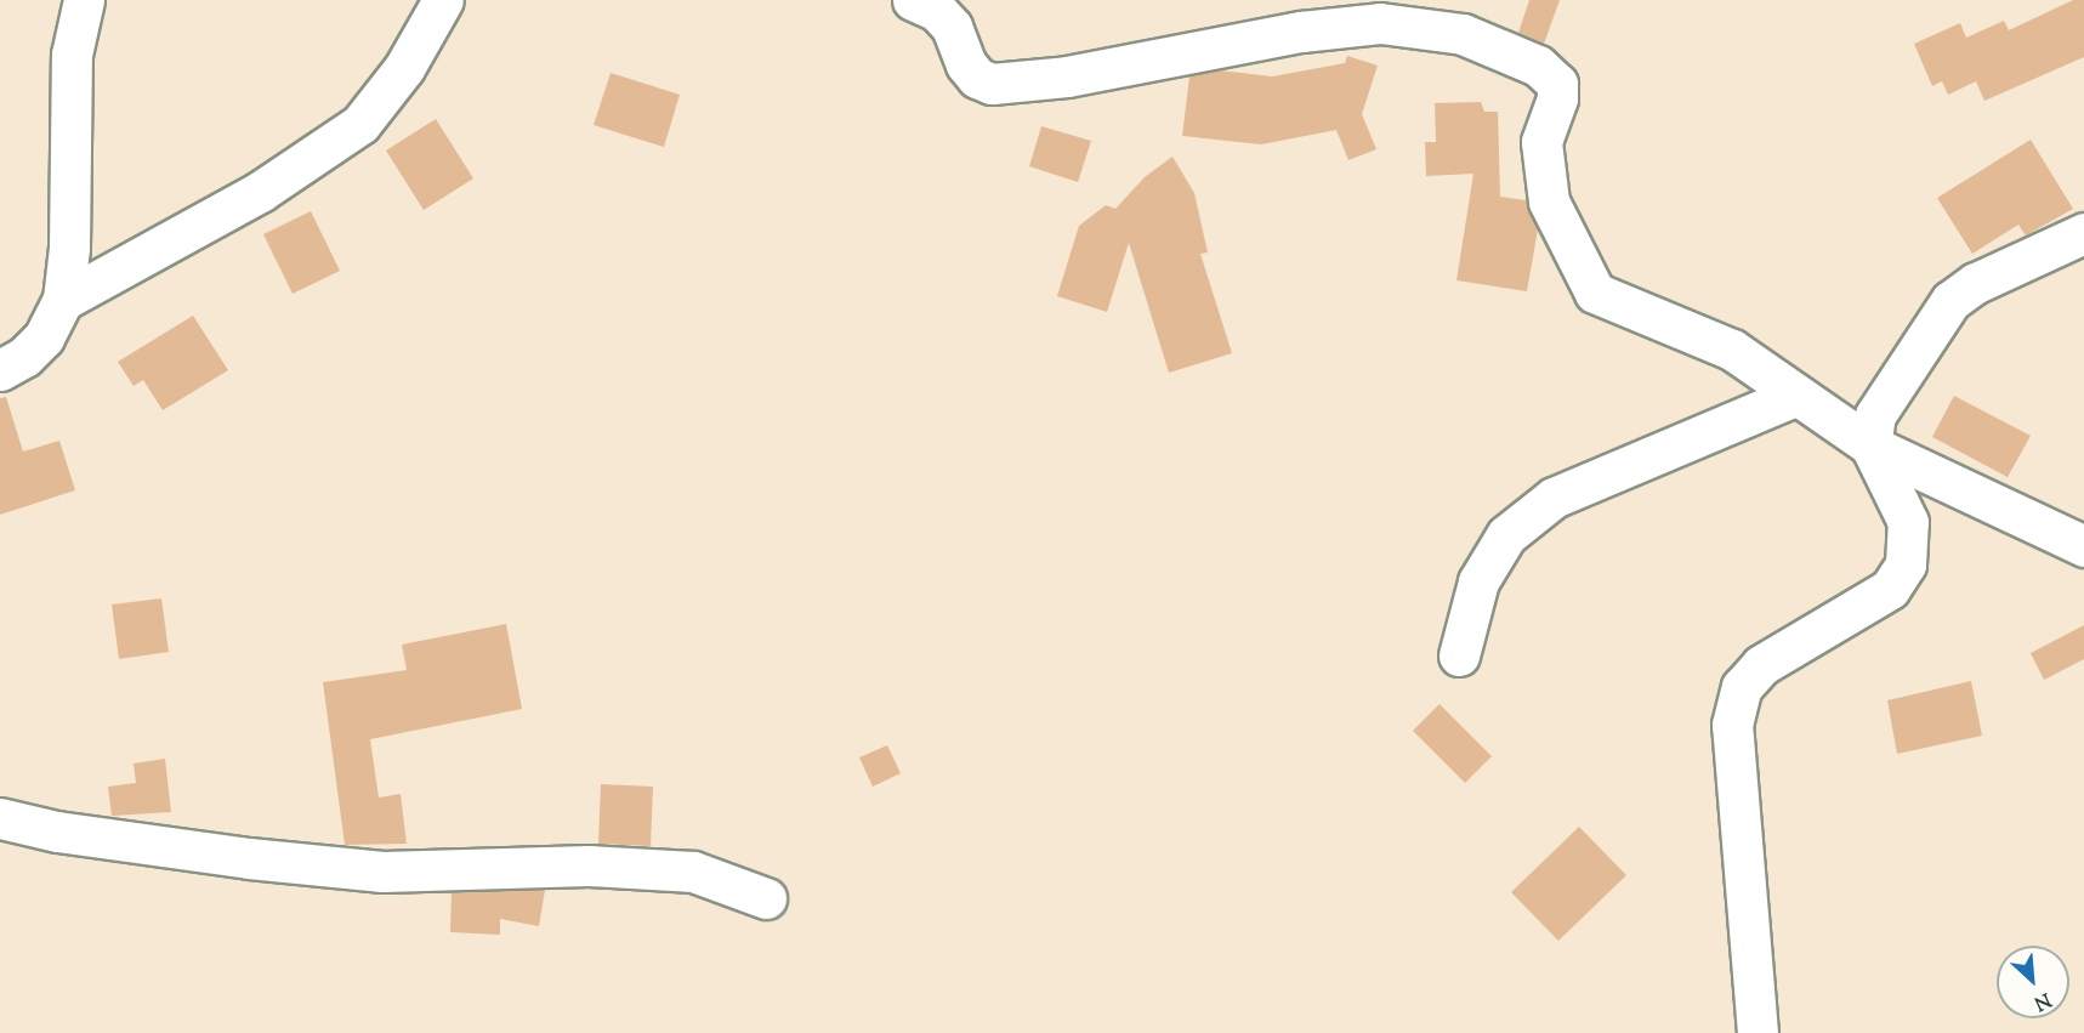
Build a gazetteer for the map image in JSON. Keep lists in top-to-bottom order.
{
  "north": "bottom right"
}
